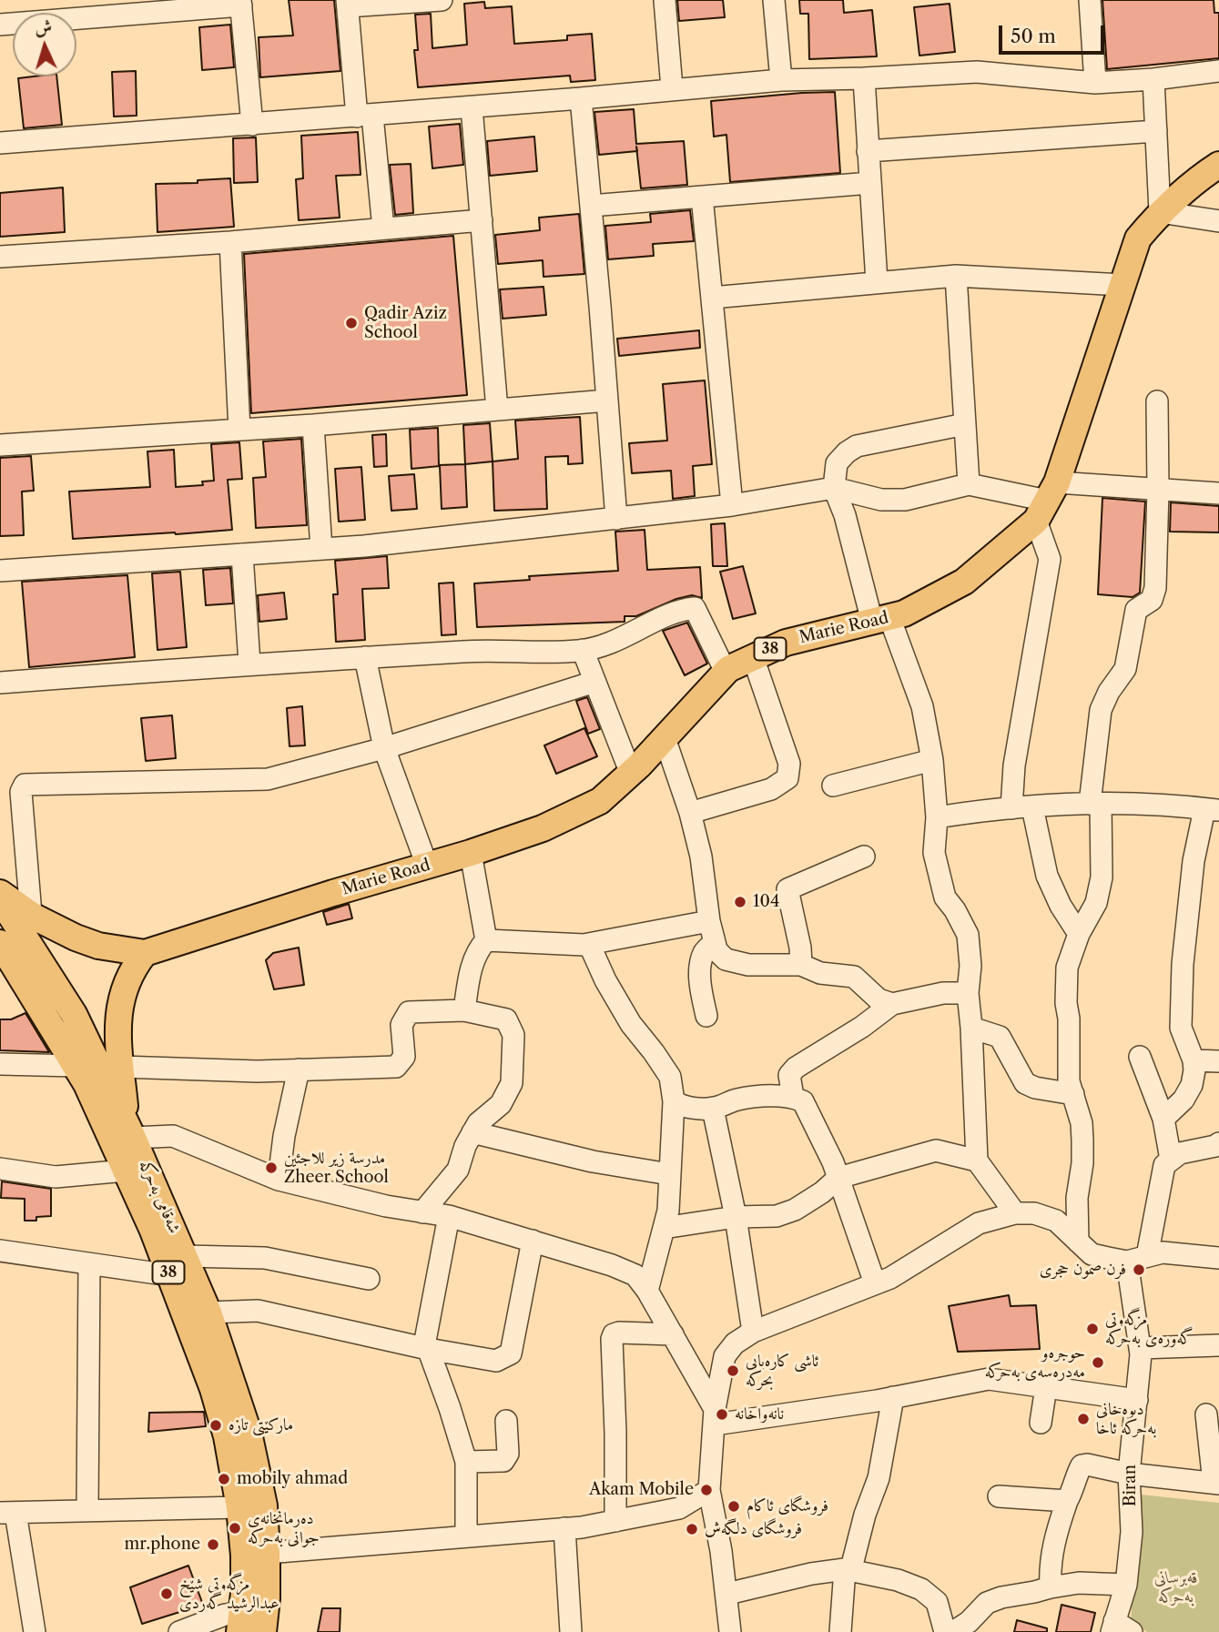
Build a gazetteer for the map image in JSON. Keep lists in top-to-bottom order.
{
  "streets": {
    "main road": ["Marie Road", "38", "شەقامی بەحرکە"],
    "street": ["Biran"]
  },
  "crossings": [
    ["Marie Road", "38"],
    ["38", "شەقامی بەحرکە"]
  ],
  "parks": ["قەبرسانی بەحرکە"],
  "places": [
    "Qadir Aziz School",
    "104",
    "مدرسة زير للاجئين Zheer School",
    "فرن صمون حجری",
    "مزگەوتی گەورەی بەحرکە",
    "حوجره‌و مه‌دره‌سه‌ی به‌حرکه",
    "ئاشی کارەبایی بحرکە",
    "نانەواخانە",
    "دیوەخانی بەحرکە ئاخا",
    "مارکێتی تازە",
    "mobily ahmad",
    "Akam Mobile",
    "فروشگای ئاکام",
    "دەرمانخانەی جوانی بەحرکە",
    "فروشگای دلگه‌ش",
    "mr.phone",
    "مزگەوتی شێخ عبدالرشید گەردی"
  ],
  "scale_bar": "50 m",
  "north": "top"
}
